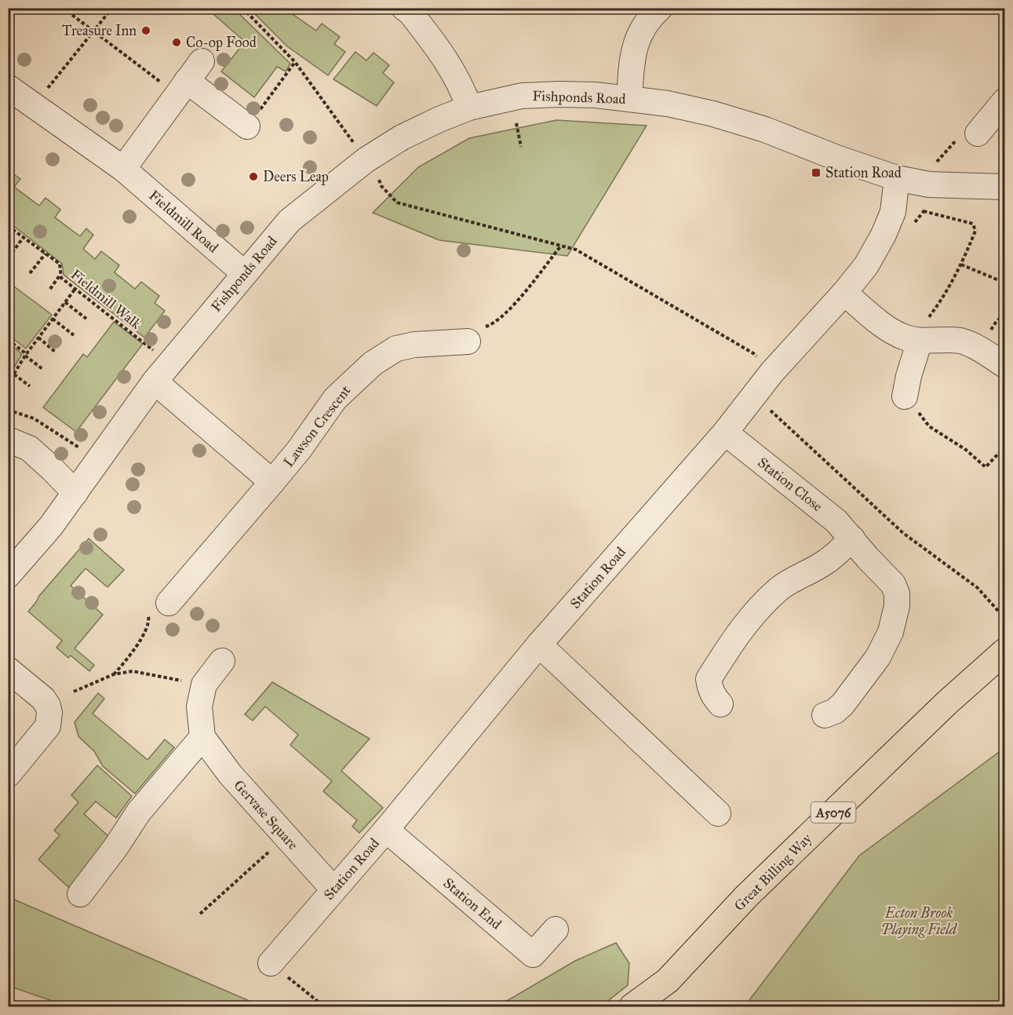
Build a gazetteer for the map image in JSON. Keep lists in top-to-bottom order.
{
  "streets": {
    "main road": ["A5076", "Great Billing Way"],
    "street": [
      "Fishponds Road",
      "Fieldmill Road",
      "Lawson Crescent",
      "Station Close",
      "Station Road",
      "Gervase Square",
      "Station End"
    ],
    "path": ["Fieldmill Walk"]
  },
  "crossings": [
    ["Fishponds Road", "Fieldmill Road"],
    ["Fishponds Road", "Station Road"],
    ["Station Close", "Station Road"],
    ["Station Road", "Gervase Square"],
    ["Station Road", "Station End"]
  ],
  "parks": ["Ecton Brook Playing Field"],
  "places": {
    "other": ["Treasure Inn", "Co-op Food", "Deers Leap"],
    "transit": ["Station Road"]
  }
}
